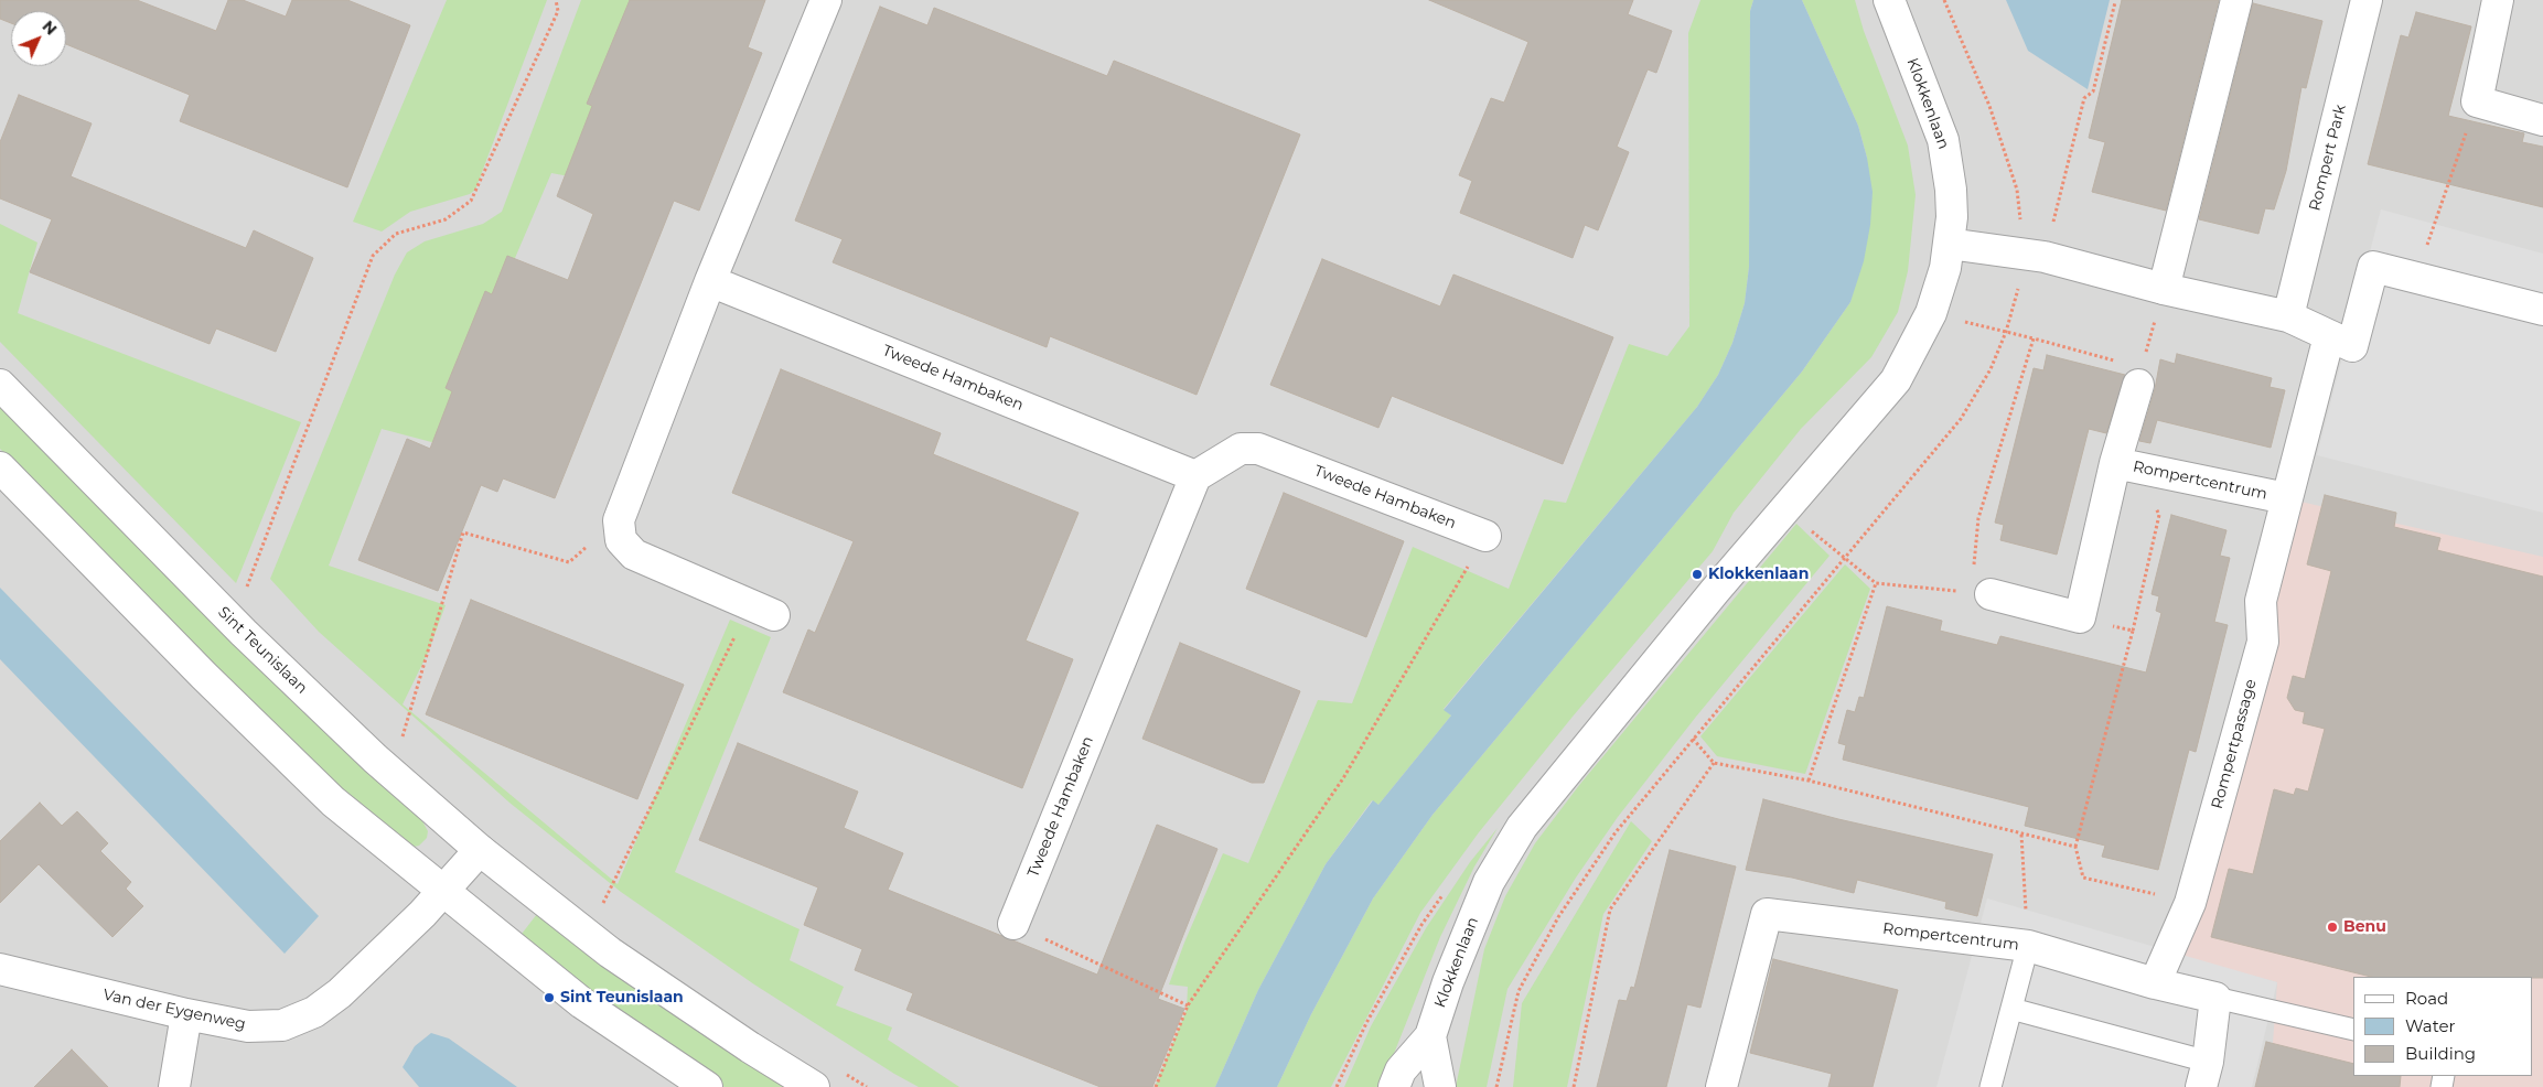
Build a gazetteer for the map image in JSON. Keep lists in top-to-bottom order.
{
  "streets": {
    "street": [
      "Klokkenlaan",
      "Rompert Park",
      "Tweede Hambaken",
      "Rompertcentrum",
      "Sint Teunislaan",
      "Rompertpassage",
      "Van der Eygenweg"
    ]
  },
  "crossings": [
    ["Rompertcentrum", "Rompertpassage"],
    ["Sint Teunislaan", "Van der Eygenweg"]
  ],
  "places": ["Klokkenlaan", "Benu", "Sint Teunislaan"],
  "legend": ["Road", "Water", "Building"],
  "north": "top right"
}
